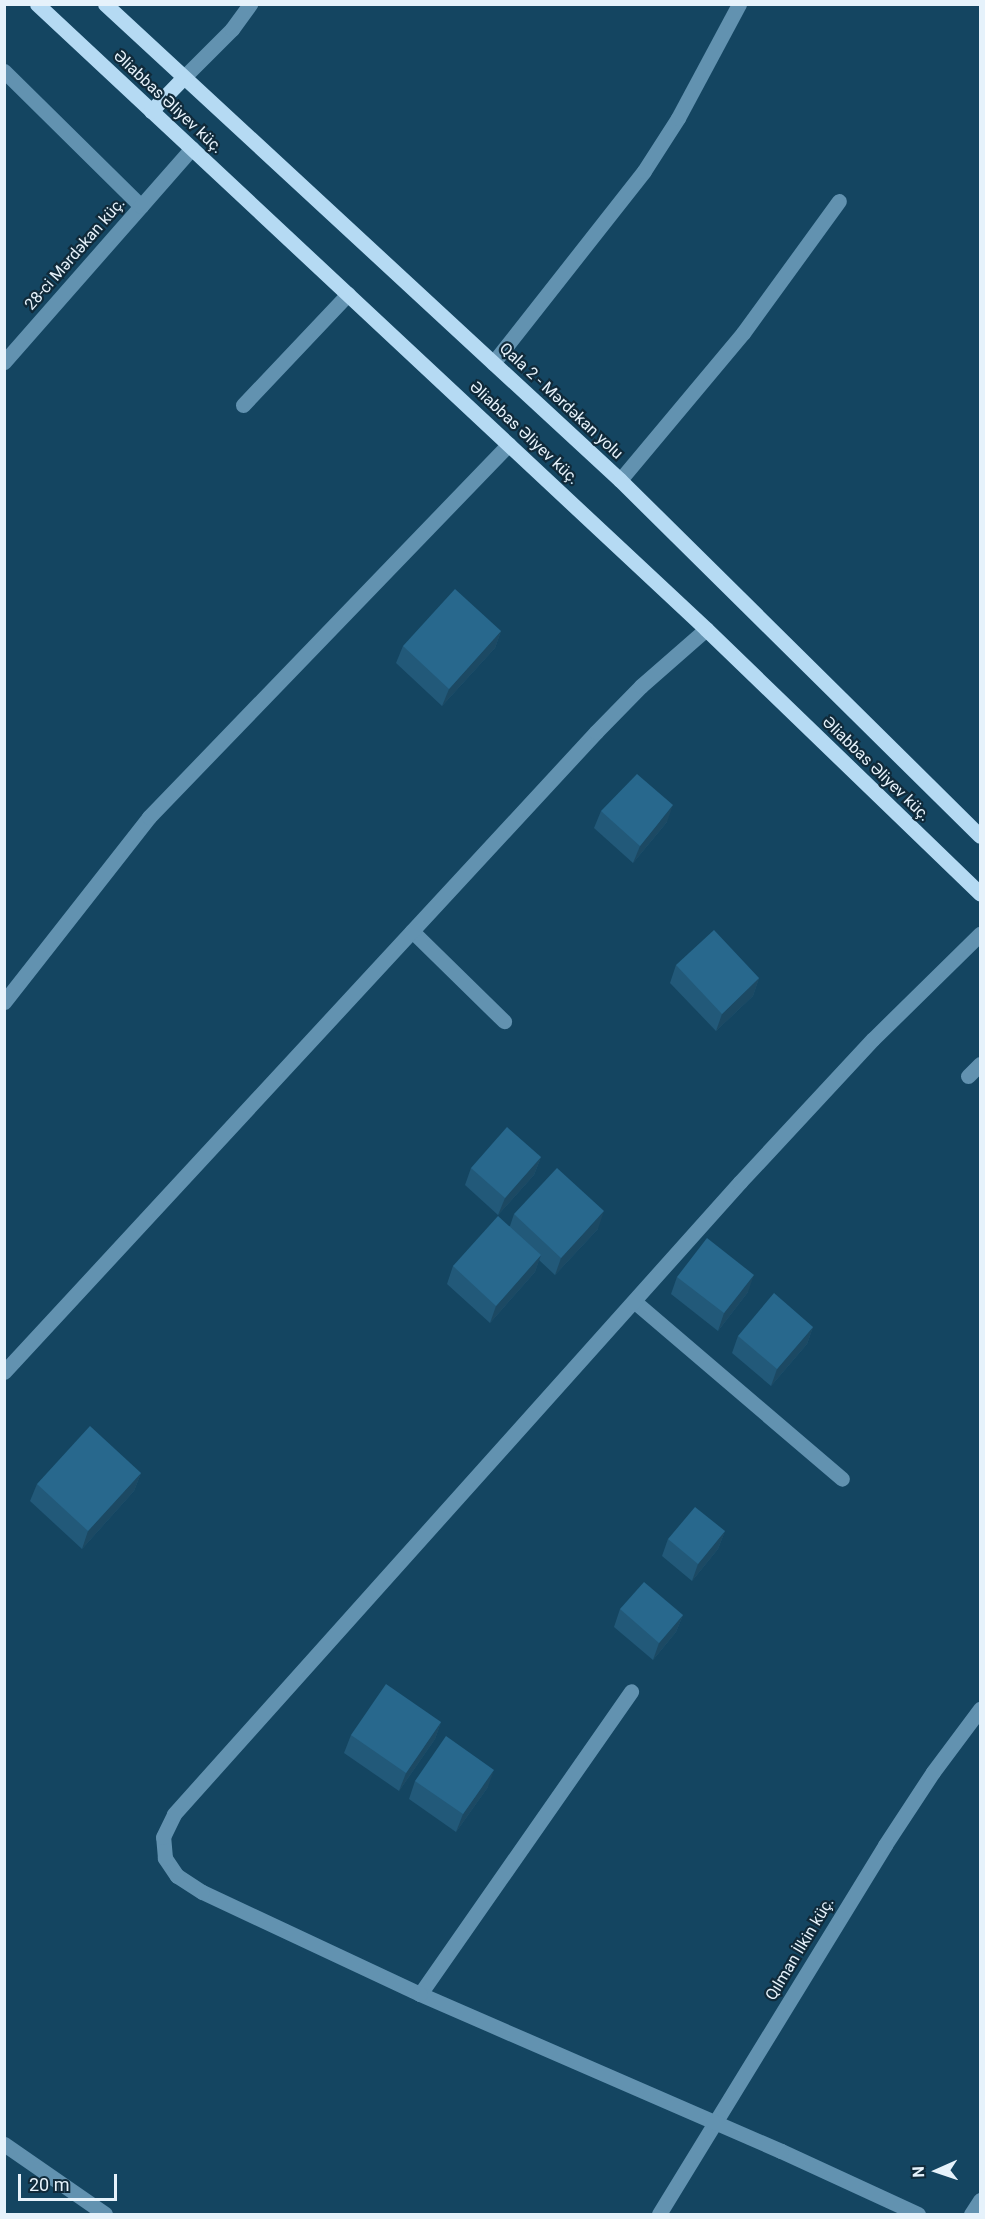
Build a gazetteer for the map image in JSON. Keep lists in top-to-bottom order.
{
  "streets": {
    "main road": ["Əliabbas Əliyev küç.", "Qala 2 - Mərdəkan yolu"],
    "street": ["28-ci Mərdəkan küç.", "Qılman İlkin küç."]
  },
  "scale_bar": "20 m",
  "north": "left"
}
